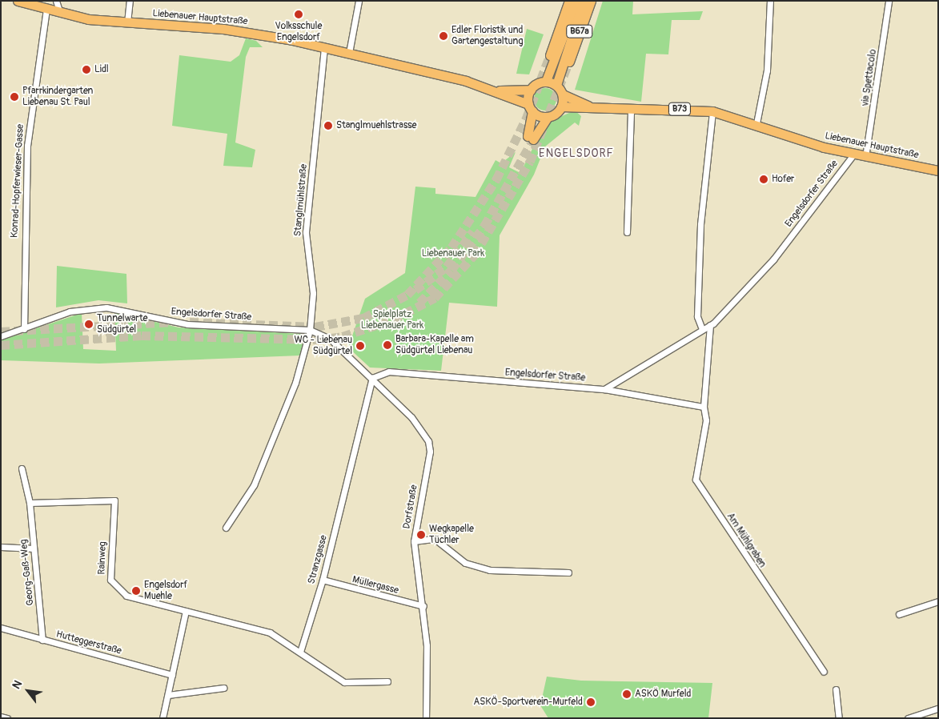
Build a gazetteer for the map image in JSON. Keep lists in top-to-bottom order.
{
  "streets": {
    "main road": ["Liebenauer Hauptstraße", "B67a", "B73"],
    "street": [
      "via Spettacolo",
      "Konrad-Hopferwieser-Gasse",
      "Engelsdorfer Straße",
      "Stanglmühlstraße",
      "Dorfstraße",
      "Am Mühlgraben",
      "Rainweg",
      "Stranzgasse",
      "Georg-Gaß-Weg",
      "Müllergasse",
      "Hutteggerstraße"
    ]
  },
  "crossings": [
    ["Liebenauer Hauptstraße", "via Spettacolo"],
    ["Liebenauer Hauptstraße", "Konrad-Hopferwieser-Gasse"],
    ["Liebenauer Hauptstraße", "Engelsdorfer Straße"],
    ["Liebenauer Hauptstraße", "Stanglmühlstraße"],
    ["Konrad-Hopferwieser-Gasse", "Engelsdorfer Straße"],
    ["Engelsdorfer Straße", "Stanglmühlstraße"],
    ["Engelsdorfer Straße", "Dorfstraße"],
    ["Engelsdorfer Straße", "Am Mühlgraben"],
    ["Engelsdorfer Straße", "Stranzgasse"],
    ["Dorfstraße", "Stranzgasse"],
    ["Dorfstraße", "Müllergasse"],
    ["Rainweg", "Stranzgasse"],
    ["Rainweg", "Georg-Gaß-Weg"],
    ["Stranzgasse", "Müllergasse"],
    ["Georg-Gaß-Weg", "Hutteggerstraße"]
  ],
  "districts": ["ENGELSDORF"],
  "parks": ["Liebenauer Park", "Spielplatz Liebenauer Park"],
  "places": [
    "Volksschule Engelsdorf",
    "Edler Floristik und Gartengestaltung",
    "Lidl",
    "Pfarrkindergarten Liebenau St. Paul",
    "Stanglmuehlstrasse",
    "Hofer",
    "Tunnelwarte Südgürtel",
    "Barbara-Kapelle am Südgürtel Liebenau",
    "WC - Liebenau Südgürtel",
    "Wegkapelle Tüchler",
    "Engelsdorf Muehle",
    "ASKÖ Murfeld",
    "ASKÖ-Sportverein-Murfeld"
  ],
  "north": "top left"
}
